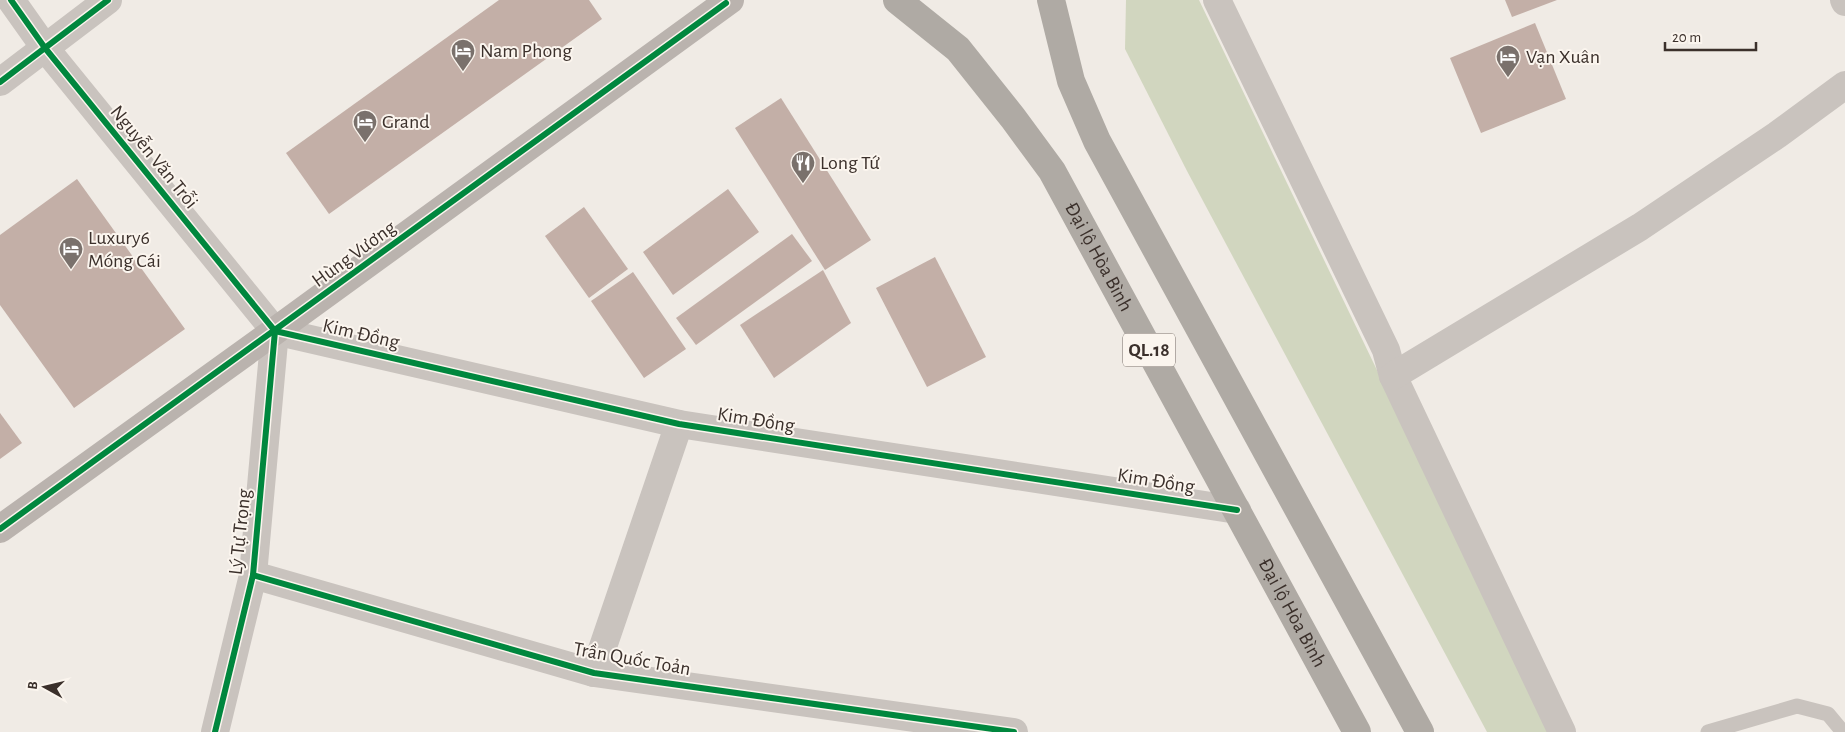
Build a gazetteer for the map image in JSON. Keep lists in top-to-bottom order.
{
  "streets": {
    "highway": ["Đại lộ Hòa Bình", "QL.18"],
    "main road": ["Hùng Vương"],
    "street": [
      "Nguyễn Văn Trỗi",
      "Kim Đồng",
      "Lý Tự Trọng",
      "Trần Quốc Toản"
    ]
  },
  "crossings": [
    ["Nguyễn Văn Trỗi", "Hùng Vương"],
    ["Nguyễn Văn Trỗi", "Kim Đồng"],
    ["Nguyễn Văn Trỗi", "Lý Tự Trọng"],
    ["Hùng Vương", "Kim Đồng"],
    ["Hùng Vương", "Lý Tự Trọng"],
    ["Đại lộ Hòa Bình", "Kim Đồng"],
    ["Kim Đồng", "Lý Tự Trọng"],
    ["Lý Tự Trọng", "Trần Quốc Toản"]
  ],
  "places": {
    "hotel": [
      "Nam Phong",
      "Vạn Xuân",
      "Grand",
      "Luxury6 Móng Cái"
    ],
    "restaurant": ["Long Tứ"]
  },
  "scale_bar": "20 m",
  "north": "left"
}
